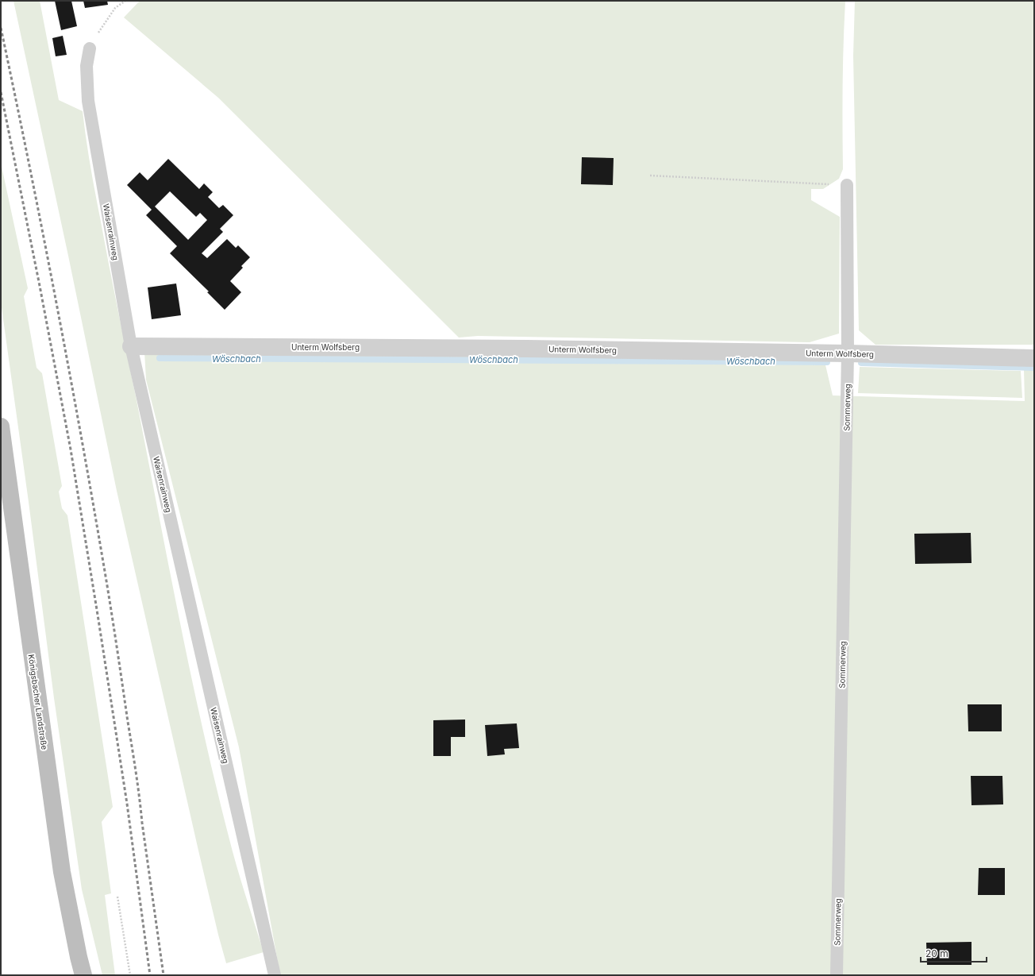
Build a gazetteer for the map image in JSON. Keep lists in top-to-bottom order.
{
  "streets": {
    "main road": ["Königsbacher Landstraße"],
    "street": ["Unterm Wolfsberg"],
    "lane": ["Waisenrainweg", "Sommerweg"]
  },
  "crossings": [
    ["Waisenrainweg", "Unterm Wolfsberg"],
    ["Unterm Wolfsberg", "Sommerweg"]
  ],
  "water": ["Wöschbach"],
  "scale_bar": "20 m"
}
